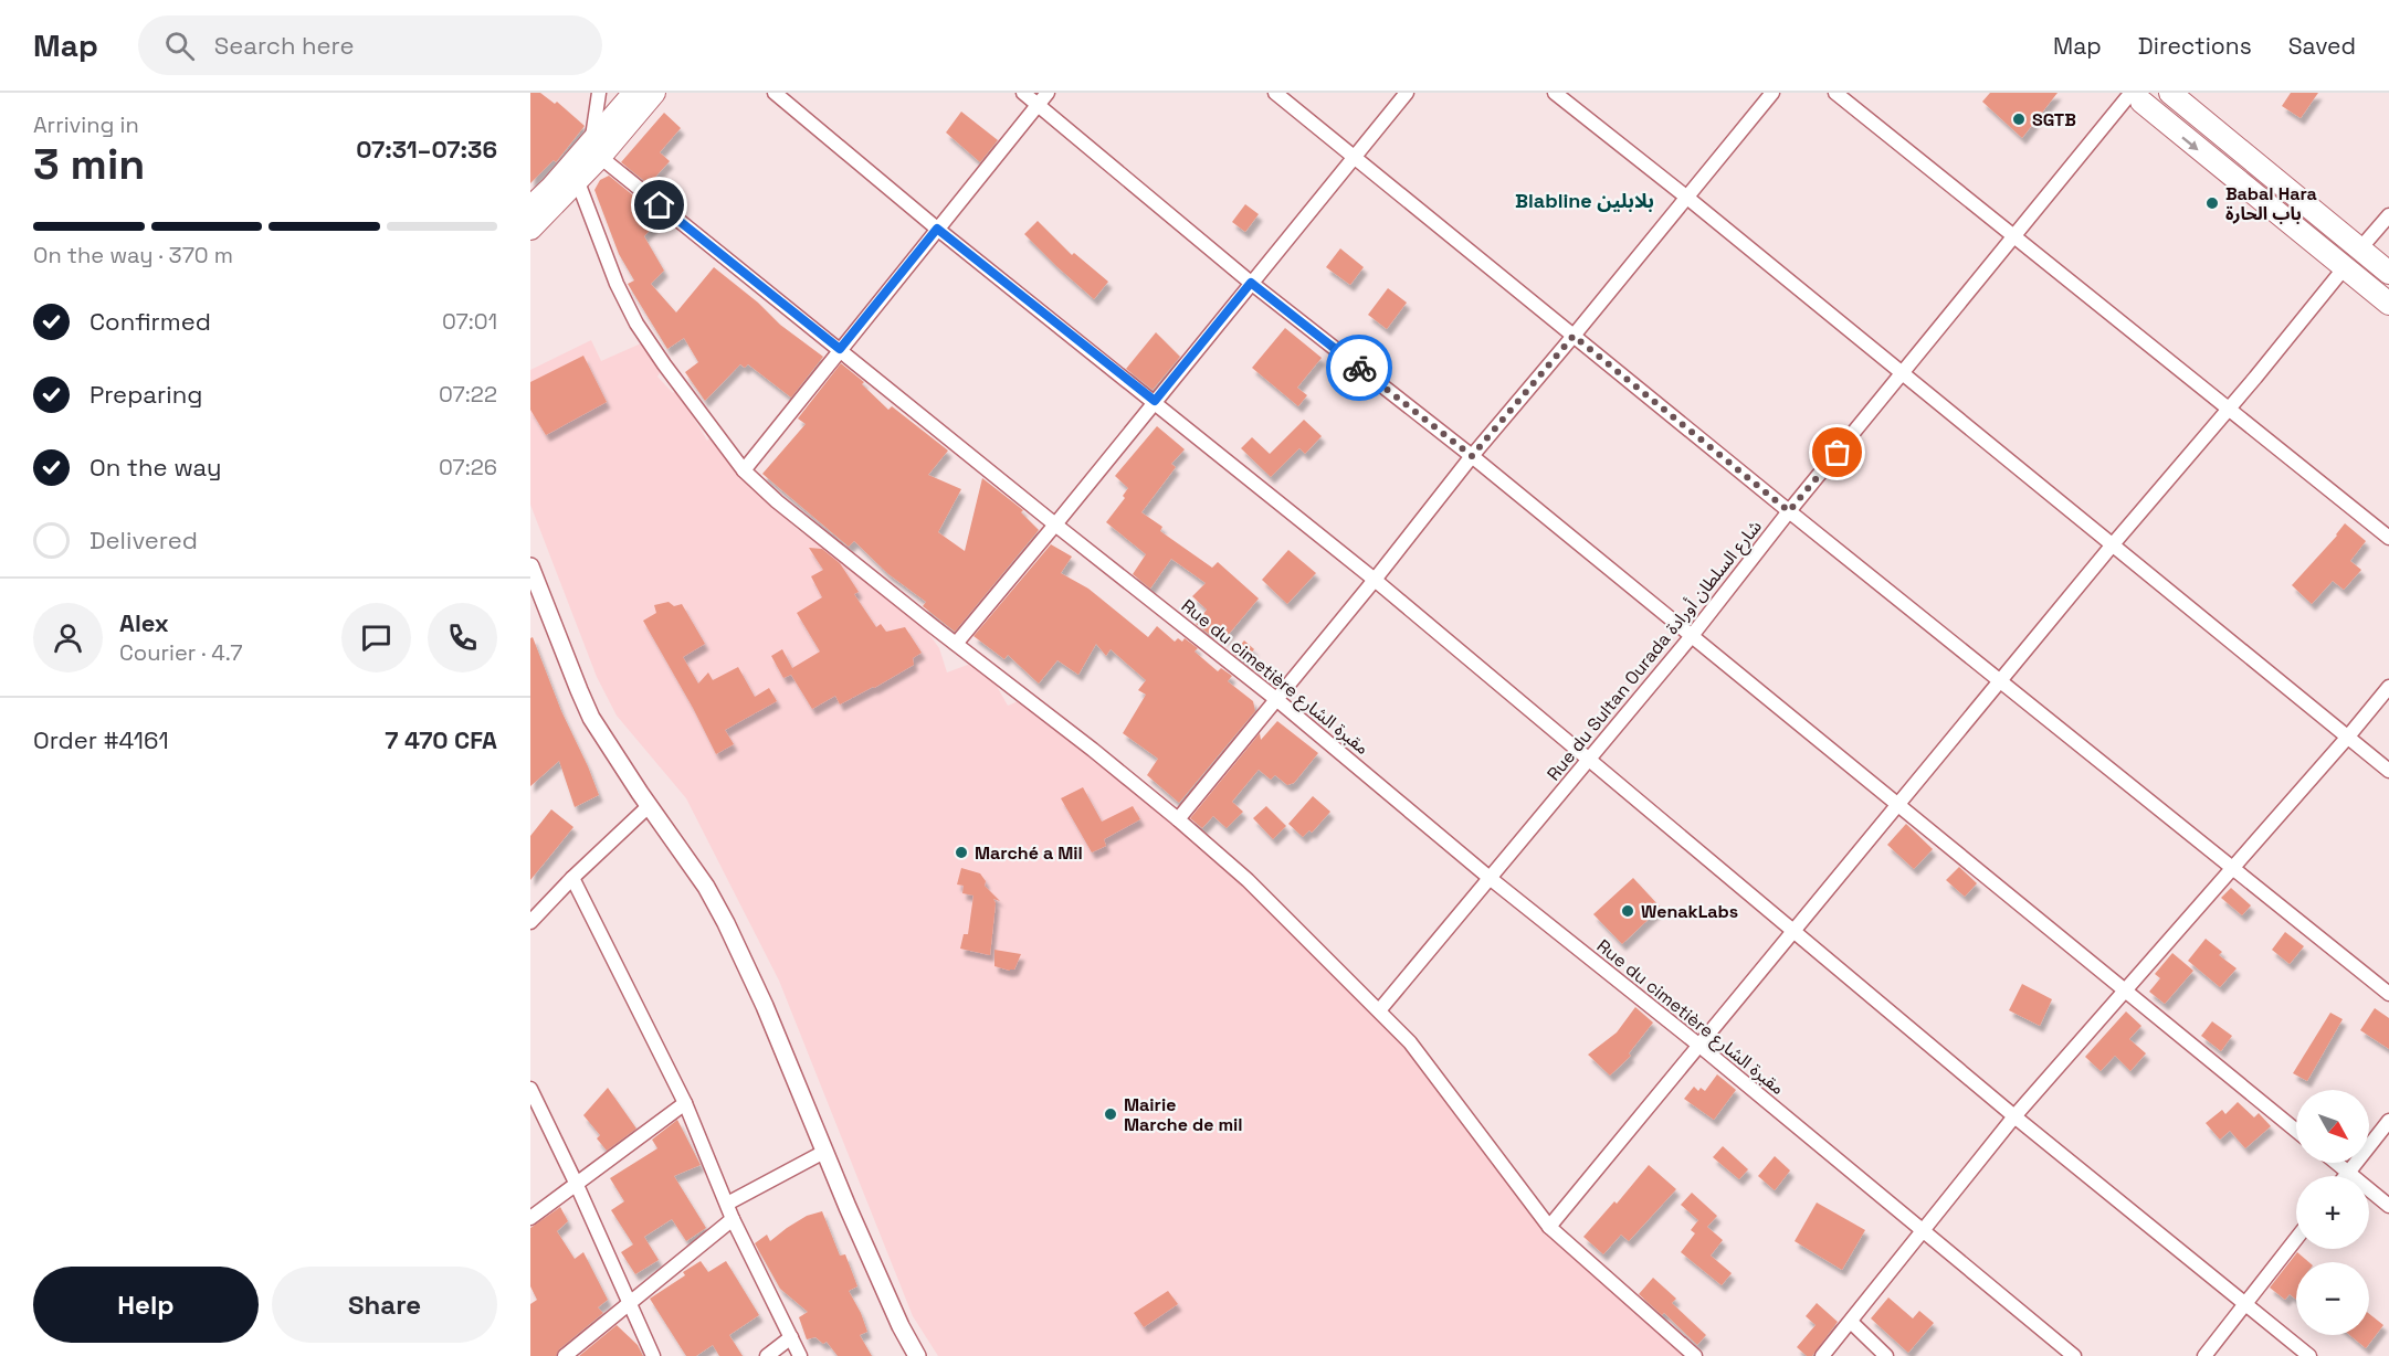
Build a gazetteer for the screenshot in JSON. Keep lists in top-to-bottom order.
{
  "streets": {
    "street": ["Rue du Sultan Ourada شارع السلطان أورادة", "Rue du cimetière مقبرة الشارع"]
  },
  "crossings": [
    ["Rue du Sultan Ourada شارع السلطان أورادة", "Rue du cimetière مقبرة الشارع"]
  ],
  "districts": ["Blabline بلابلين"],
  "places": [
    "SGTB",
    "Babal Hara باب الحارة",
    "Marché a Mil",
    "WenakLabs",
    "Mairie Marche de mil"
  ],
  "north": "bottom right",
  "page": {
    "header": "Map",
    "search": "Search here",
    "nav": ["Map", "Directions", "Saved"],
    "heading": ["3 min", "Arriving in", "07:31–07:36"],
    "panel": [
      "Alex",
      "Courier · 4.7",
      "Order #4161",
      "7 470 CFA"
    ],
    "bar": "On the way · 370 m",
    "list": [
      ["Confirmed", "07:01"],
      ["Preparing", "07:22"],
      ["On the way", "07:26"],
      "Delivered"
    ],
    "map_buttons": ["+", "−"],
    "buttons": ["Help", "Share"]
  }
}
